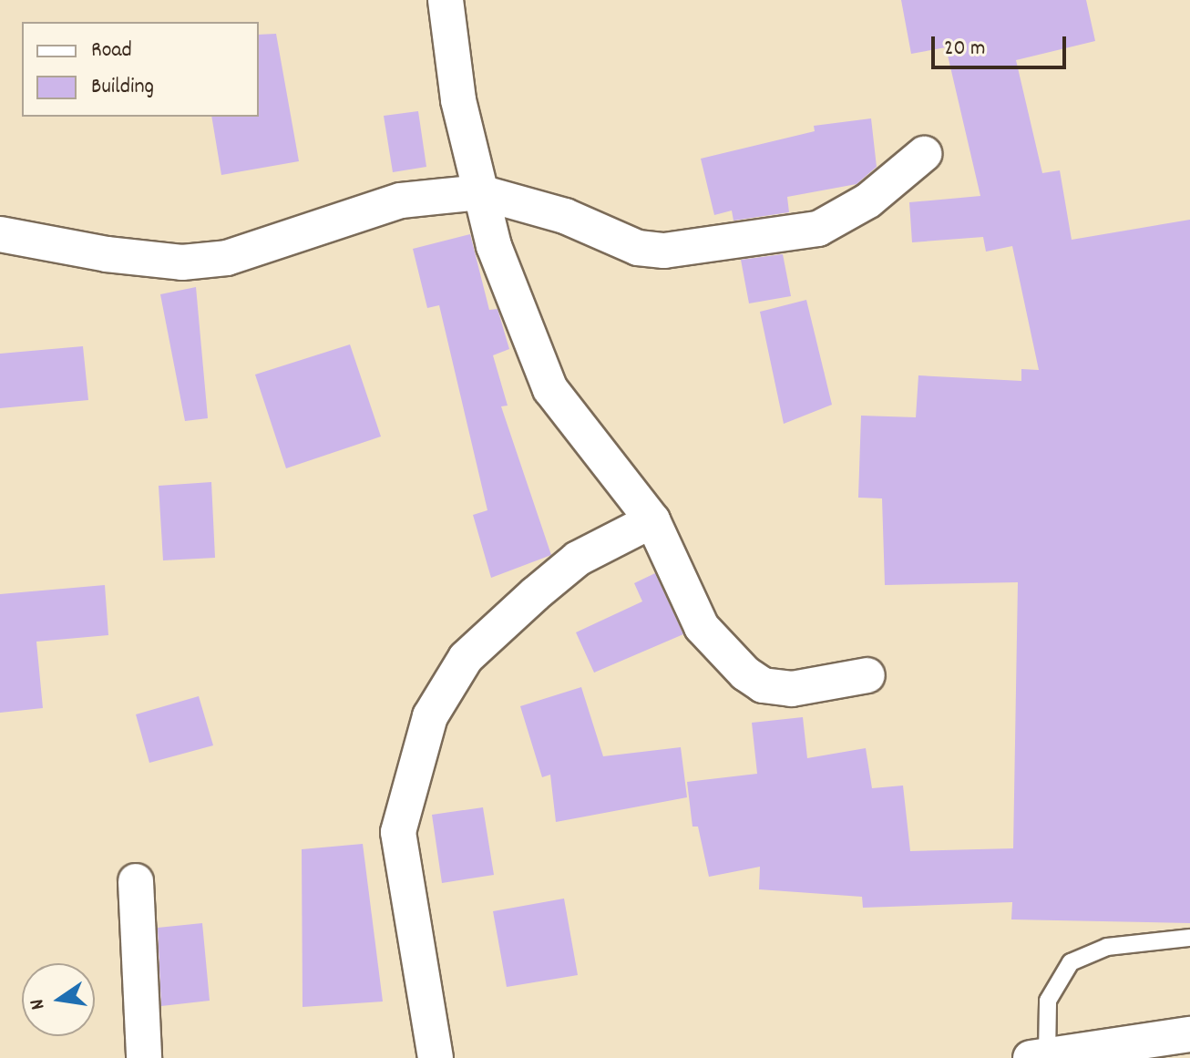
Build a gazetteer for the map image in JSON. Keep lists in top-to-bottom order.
{
  "legend": ["Road", "Building"],
  "scale_bar": "20 m",
  "north": "left"
}
